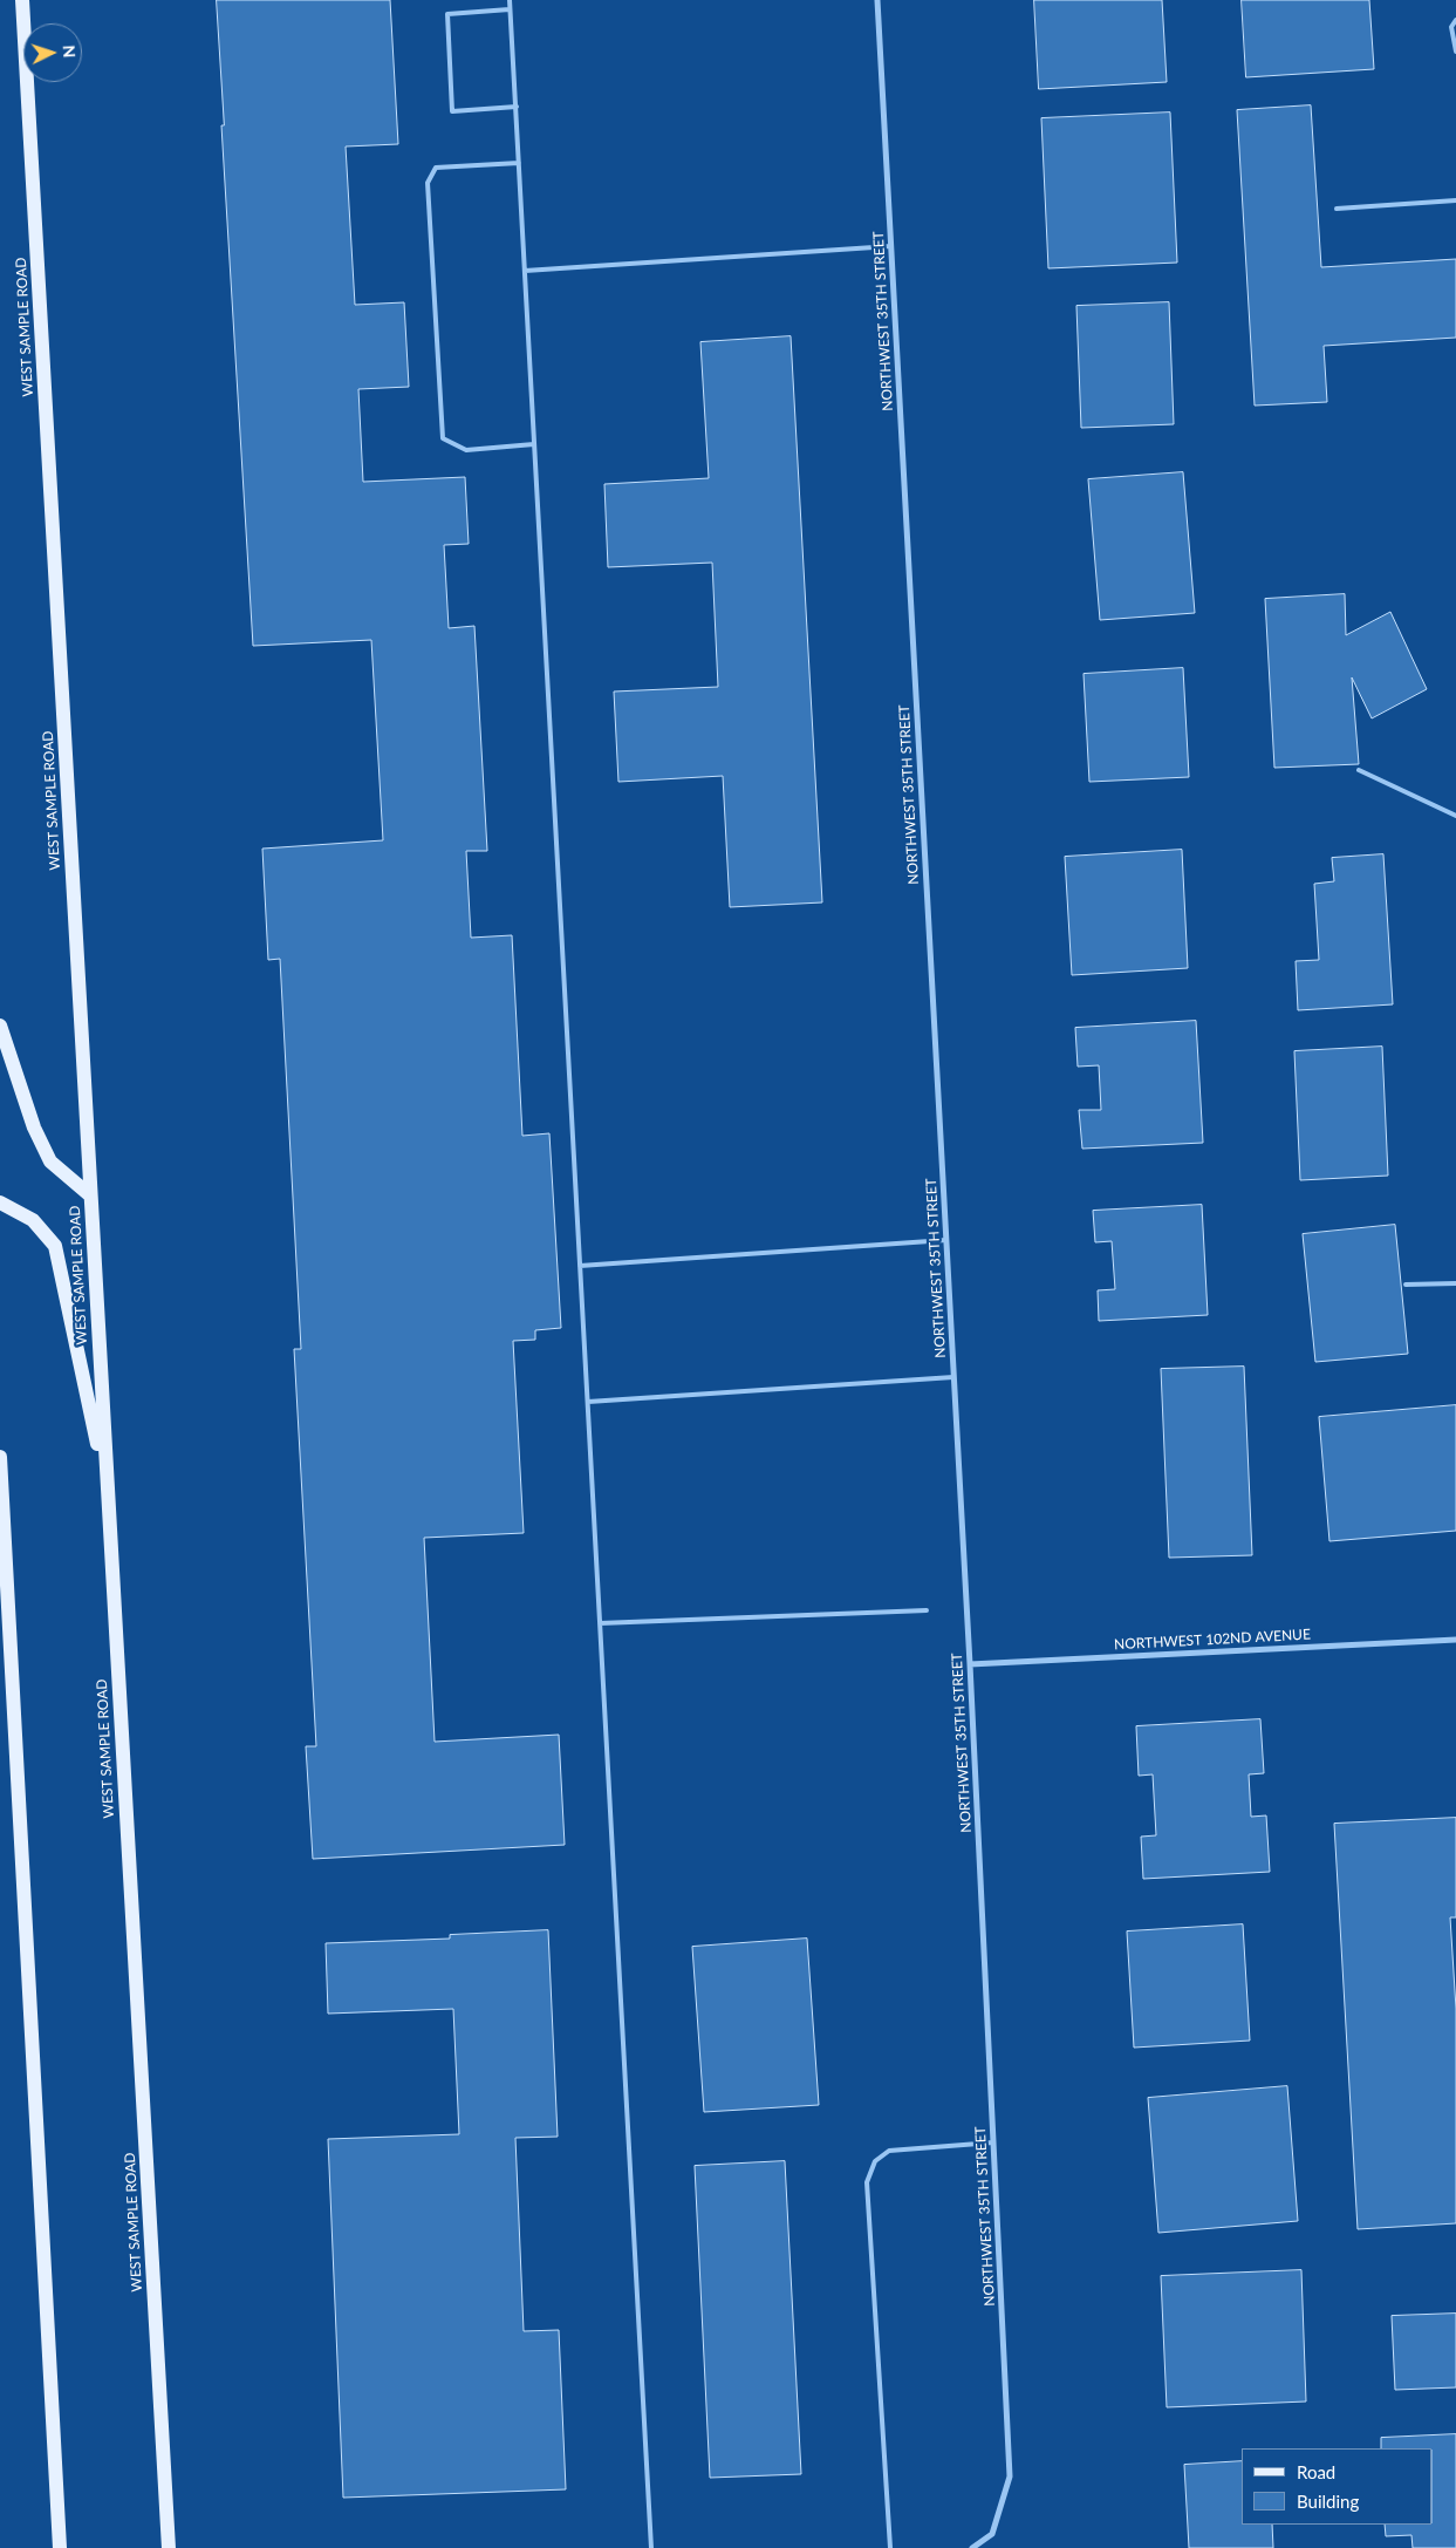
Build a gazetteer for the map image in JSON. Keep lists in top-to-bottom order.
{
  "streets": {
    "main road": ["WEST SAMPLE ROAD"],
    "street": ["NORTHWEST 35TH STREET", "NORTHWEST 102ND AVENUE"]
  },
  "crossings": [
    ["NORTHWEST 35TH STREET", "NORTHWEST 102ND AVENUE"]
  ],
  "legend": ["Road", "Building"],
  "north": "right"
}
